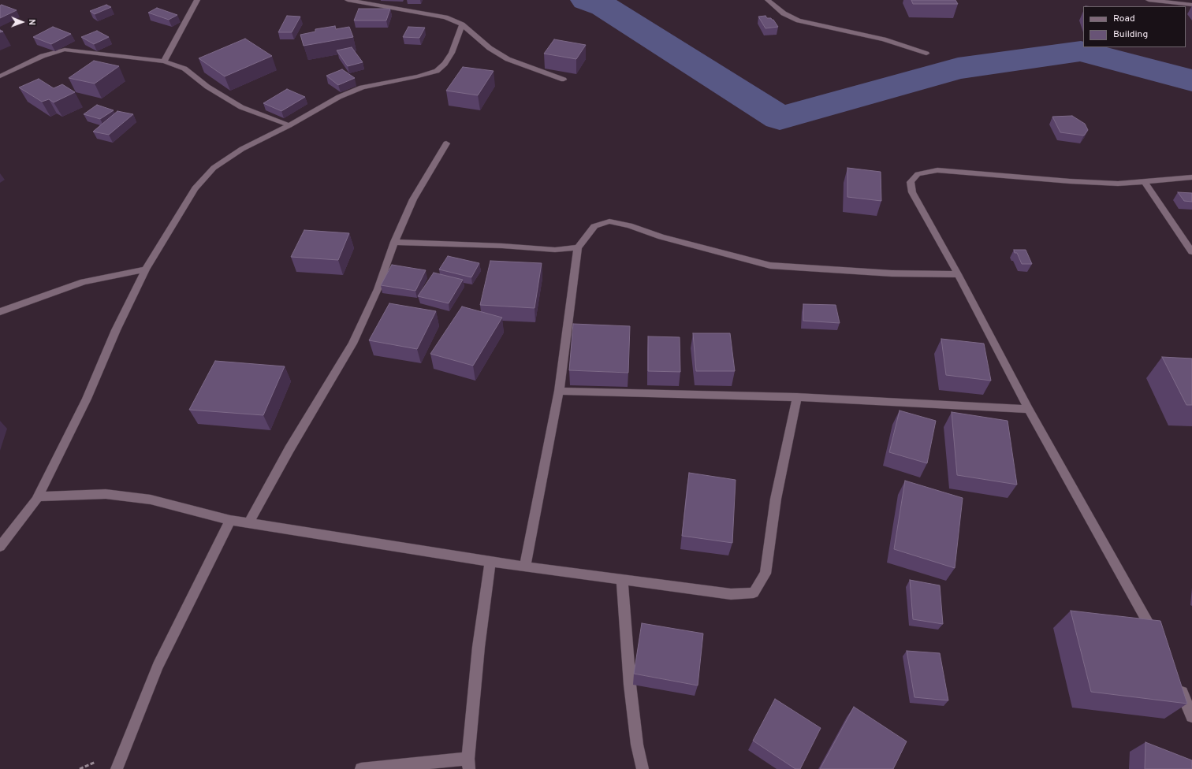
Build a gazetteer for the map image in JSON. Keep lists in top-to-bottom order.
{
  "legend": ["Road", "Building"],
  "north": "right"
}
